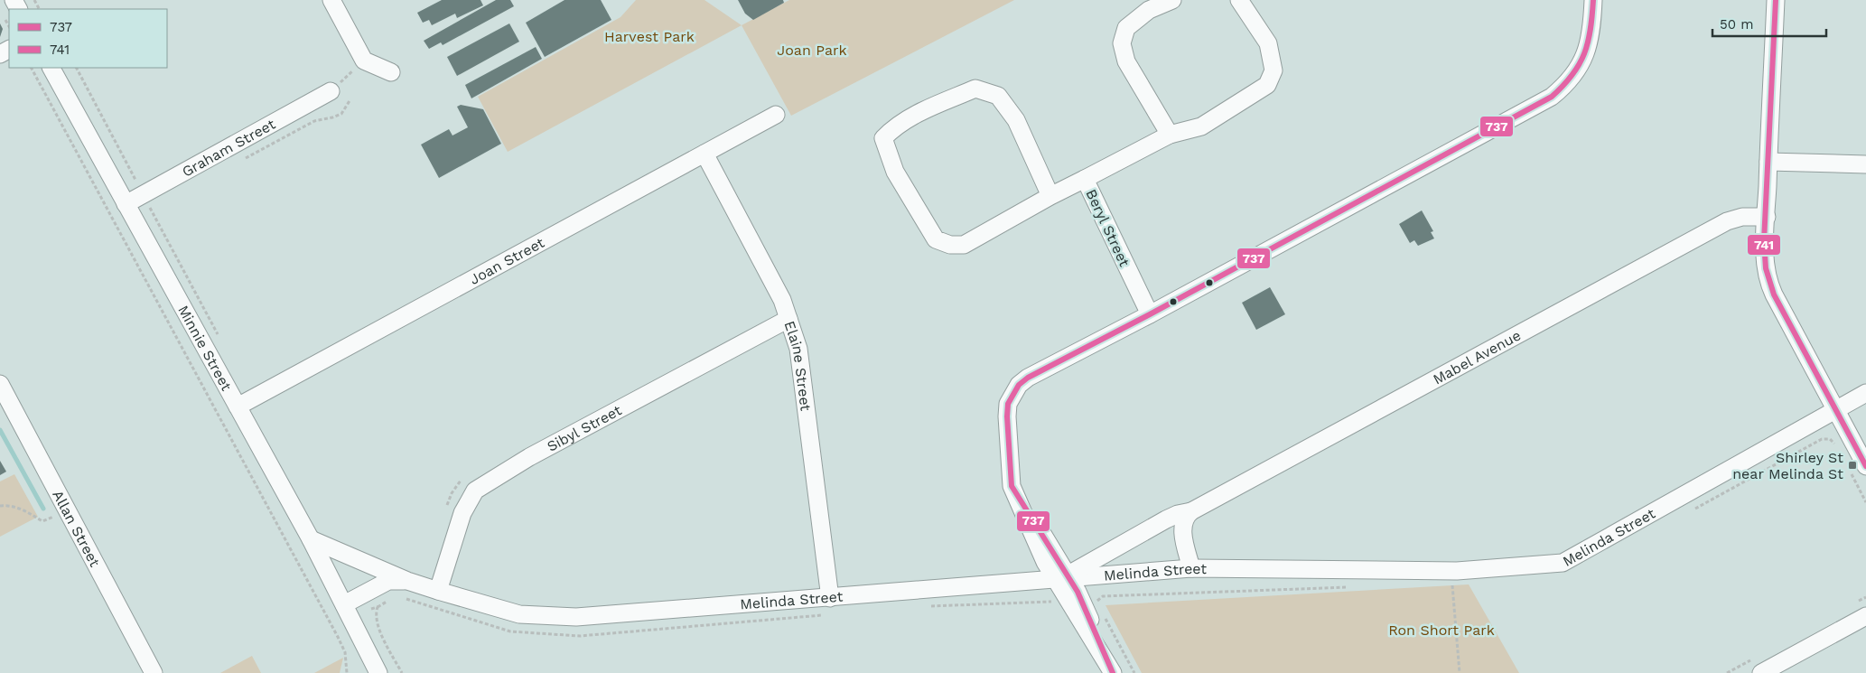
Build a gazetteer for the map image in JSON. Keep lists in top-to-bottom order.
{
  "streets": {
    "street": [
      "Graham Street",
      "Beryl Street",
      "Joan Street",
      "Minnie Street",
      "Mabel Avenue",
      "Elaine Street",
      "Sibyl Street",
      "Allan Street",
      "Melinda Street"
    ]
  },
  "crossings": [
    ["Graham Street", "Minnie Street"],
    ["Joan Street", "Minnie Street"],
    ["Joan Street", "Elaine Street"],
    ["Minnie Street", "Melinda Street"],
    ["Mabel Avenue", "Melinda Street"],
    ["Elaine Street", "Sibyl Street"],
    ["Elaine Street", "Melinda Street"],
    ["Sibyl Street", "Melinda Street"]
  ],
  "parks": ["Harvest Park", "Joan Park", "Ron Short Park"],
  "places": {
    "transit": ["Shirley St near Melinda St"]
  },
  "lines": ["transit line 737", "transit line 741"],
  "legend": ["737", "741"],
  "scale_bar": "50 m"
}
